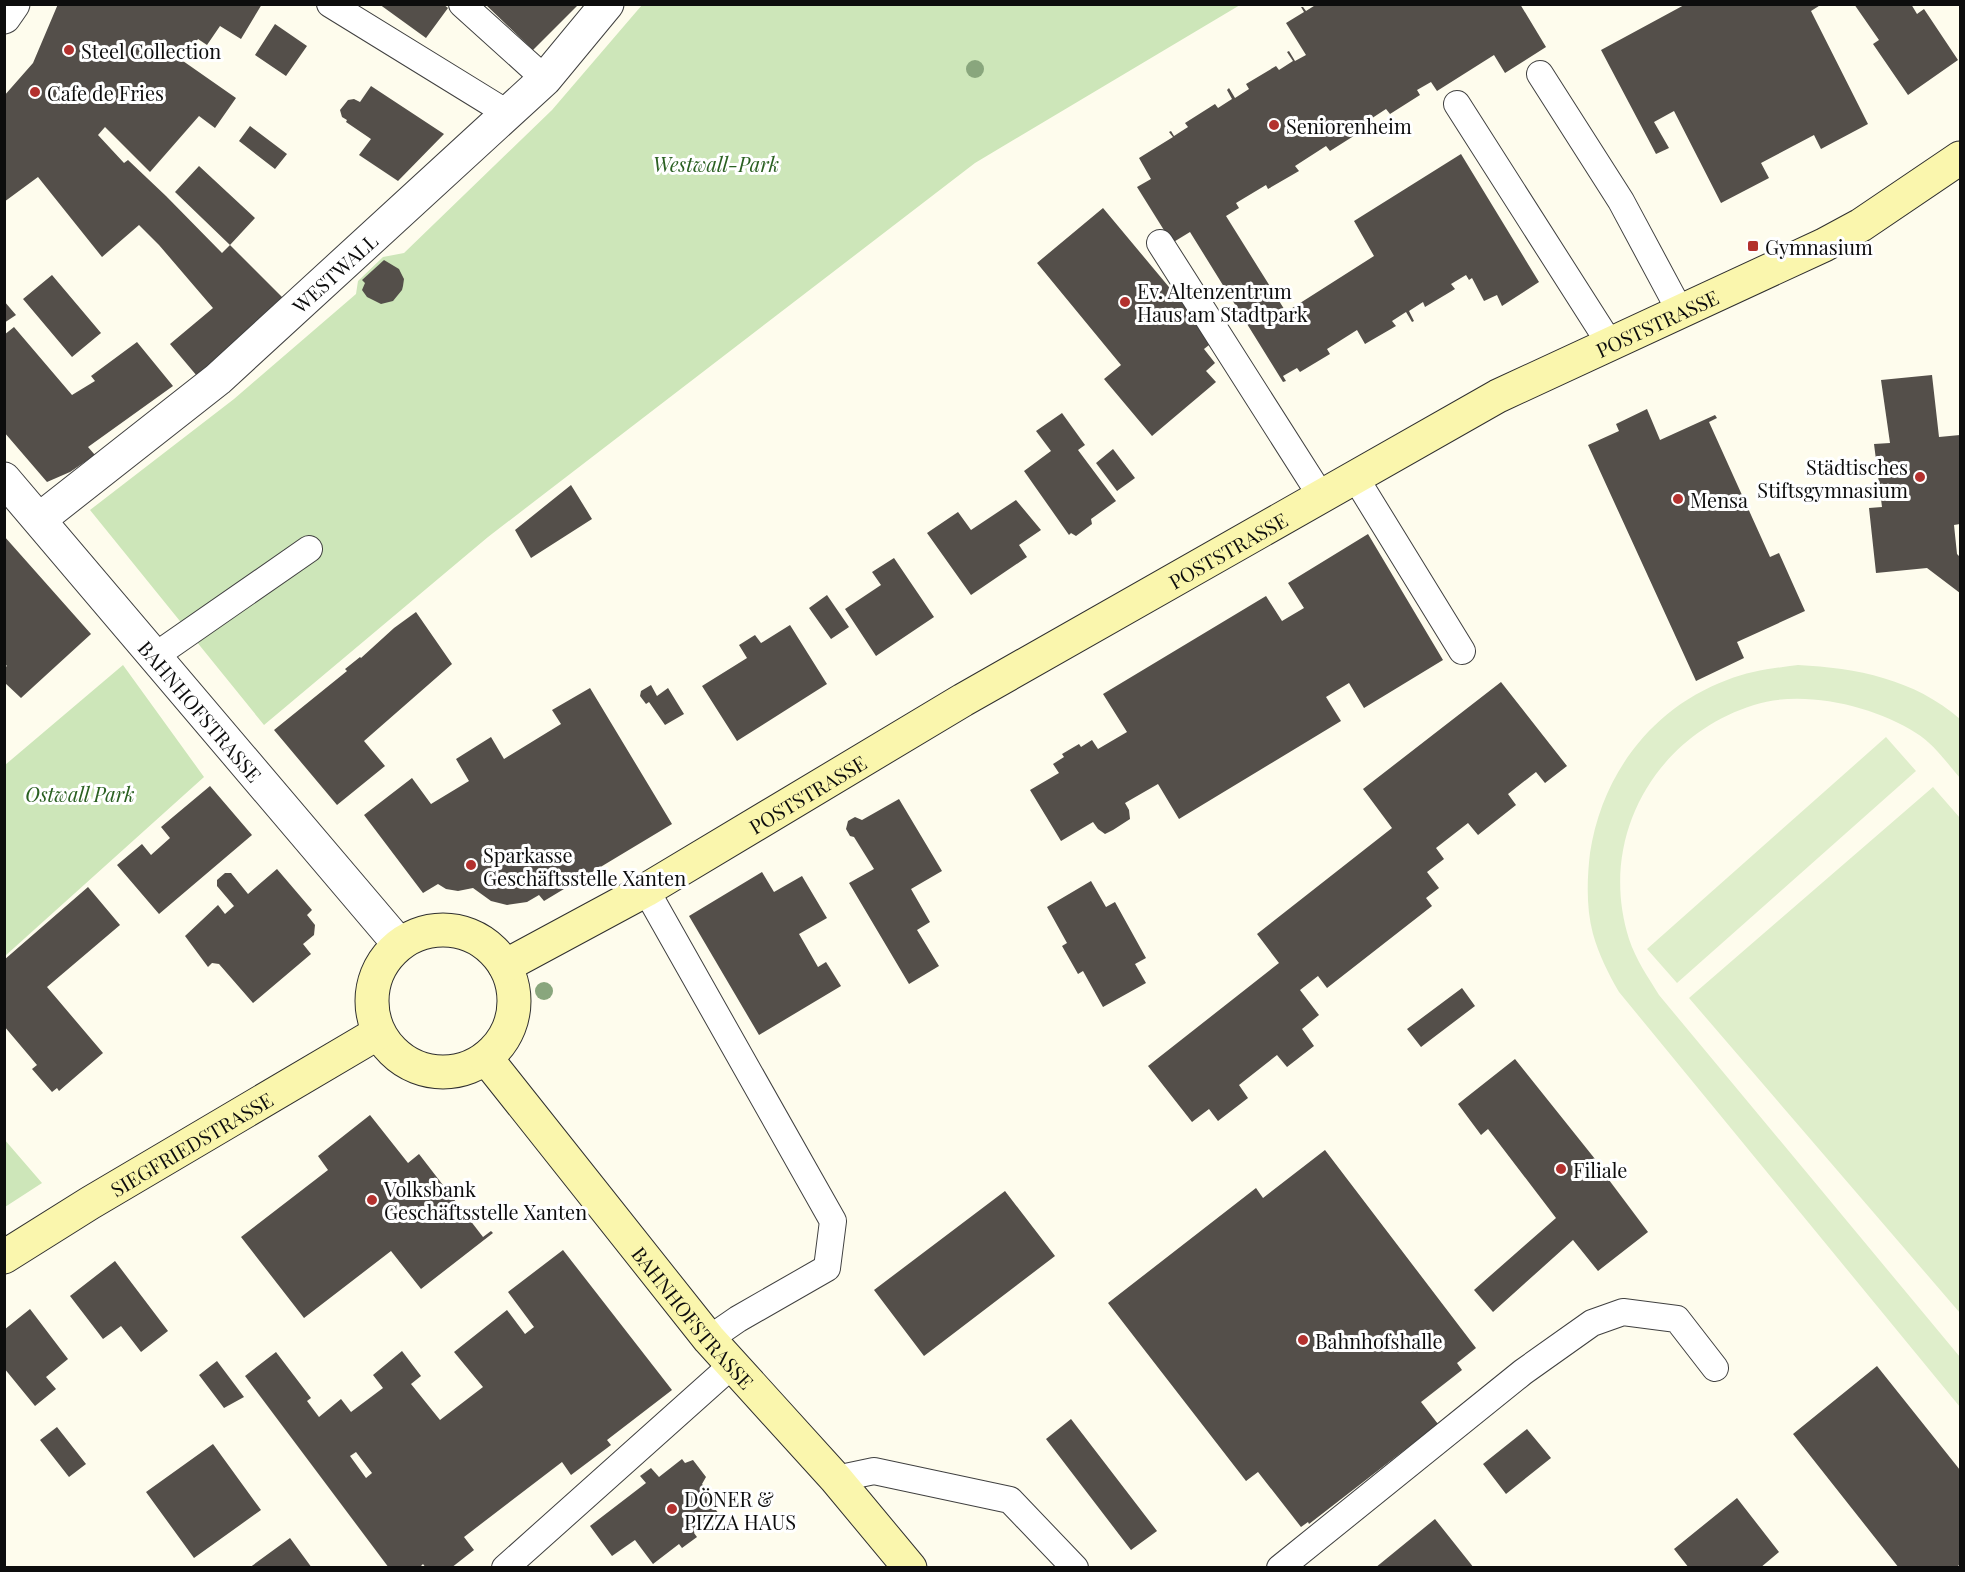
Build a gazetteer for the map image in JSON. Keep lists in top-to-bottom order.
{
  "streets": {
    "street": [
      "WESTWALL",
      "POSTSTRASSE",
      "BAHNHOFSTRASSE",
      "SIEGFRIEDSTRASSE"
    ]
  },
  "crossings": [
    ["WESTWALL", "BAHNHOFSTRASSE"],
    ["POSTSTRASSE", "BAHNHOFSTRASSE"],
    ["POSTSTRASSE", "SIEGFRIEDSTRASSE"],
    ["BAHNHOFSTRASSE", "SIEGFRIEDSTRASSE"]
  ],
  "parks": ["Westwall-Park", "Ostwall Park"],
  "places": {
    "other": [
      "Steel Collection",
      "Cafe de Fries",
      "Seniorenheim",
      "Ev. Altenzentrum Haus am Stadtpark",
      "Städtisches Stiftsgymnasium",
      "Mensa",
      "Sparkasse Geschäftsstelle Xanten",
      "Filiale",
      "Volksbank Geschäftsstelle Xanten",
      "Bahnhofshalle",
      "DÖNER & PIZZA HAUS"
    ],
    "transit": ["Gymnasium"]
  }
}
